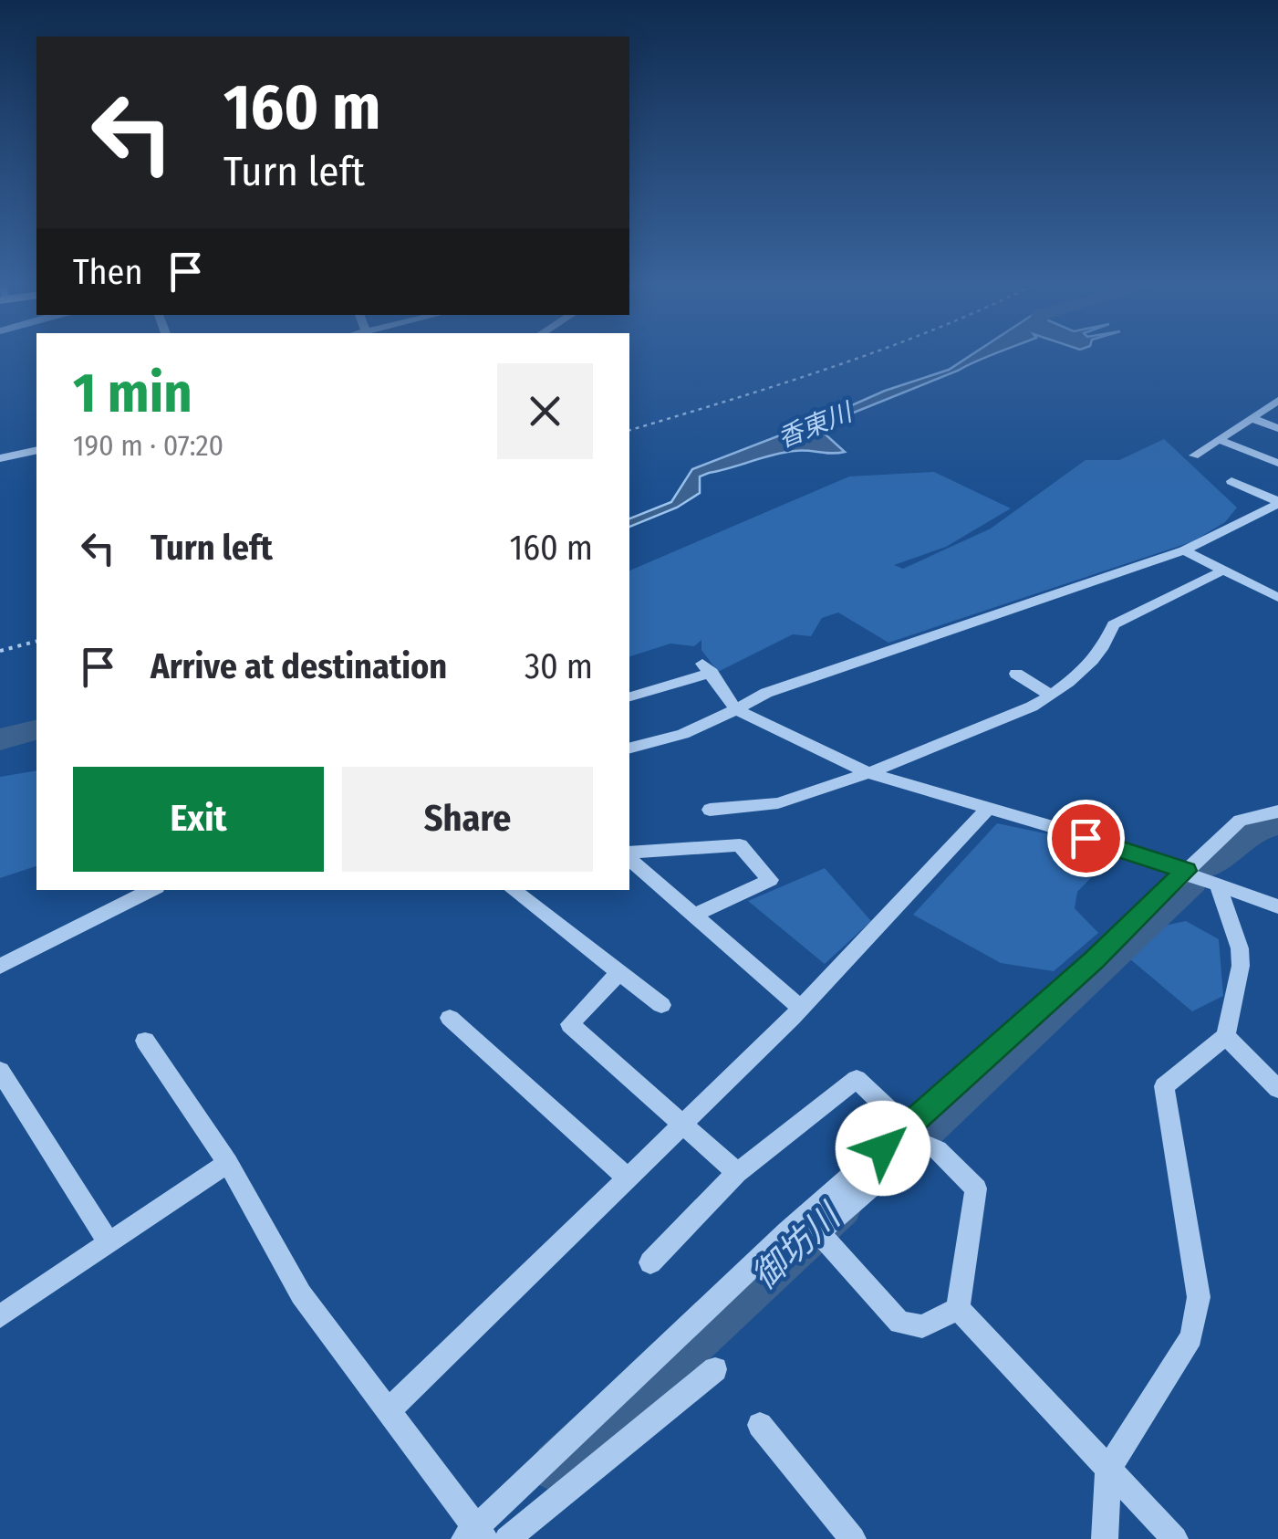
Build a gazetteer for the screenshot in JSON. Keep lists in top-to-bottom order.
{
  "water": ["香東川", "御坊川"],
  "page": {
    "turn": ["160 m", "Turn left"],
    "then": "Then",
    "heading": ["1 min", "190 m · 07:20"],
    "list": [
      {
        "name": "Turn left",
        "value": "160 m"
      },
      {
        "name": "Arrive at destination",
        "value": "30 m"
      }
    ],
    "buttons": ["Exit", "Share"]
  }
}
